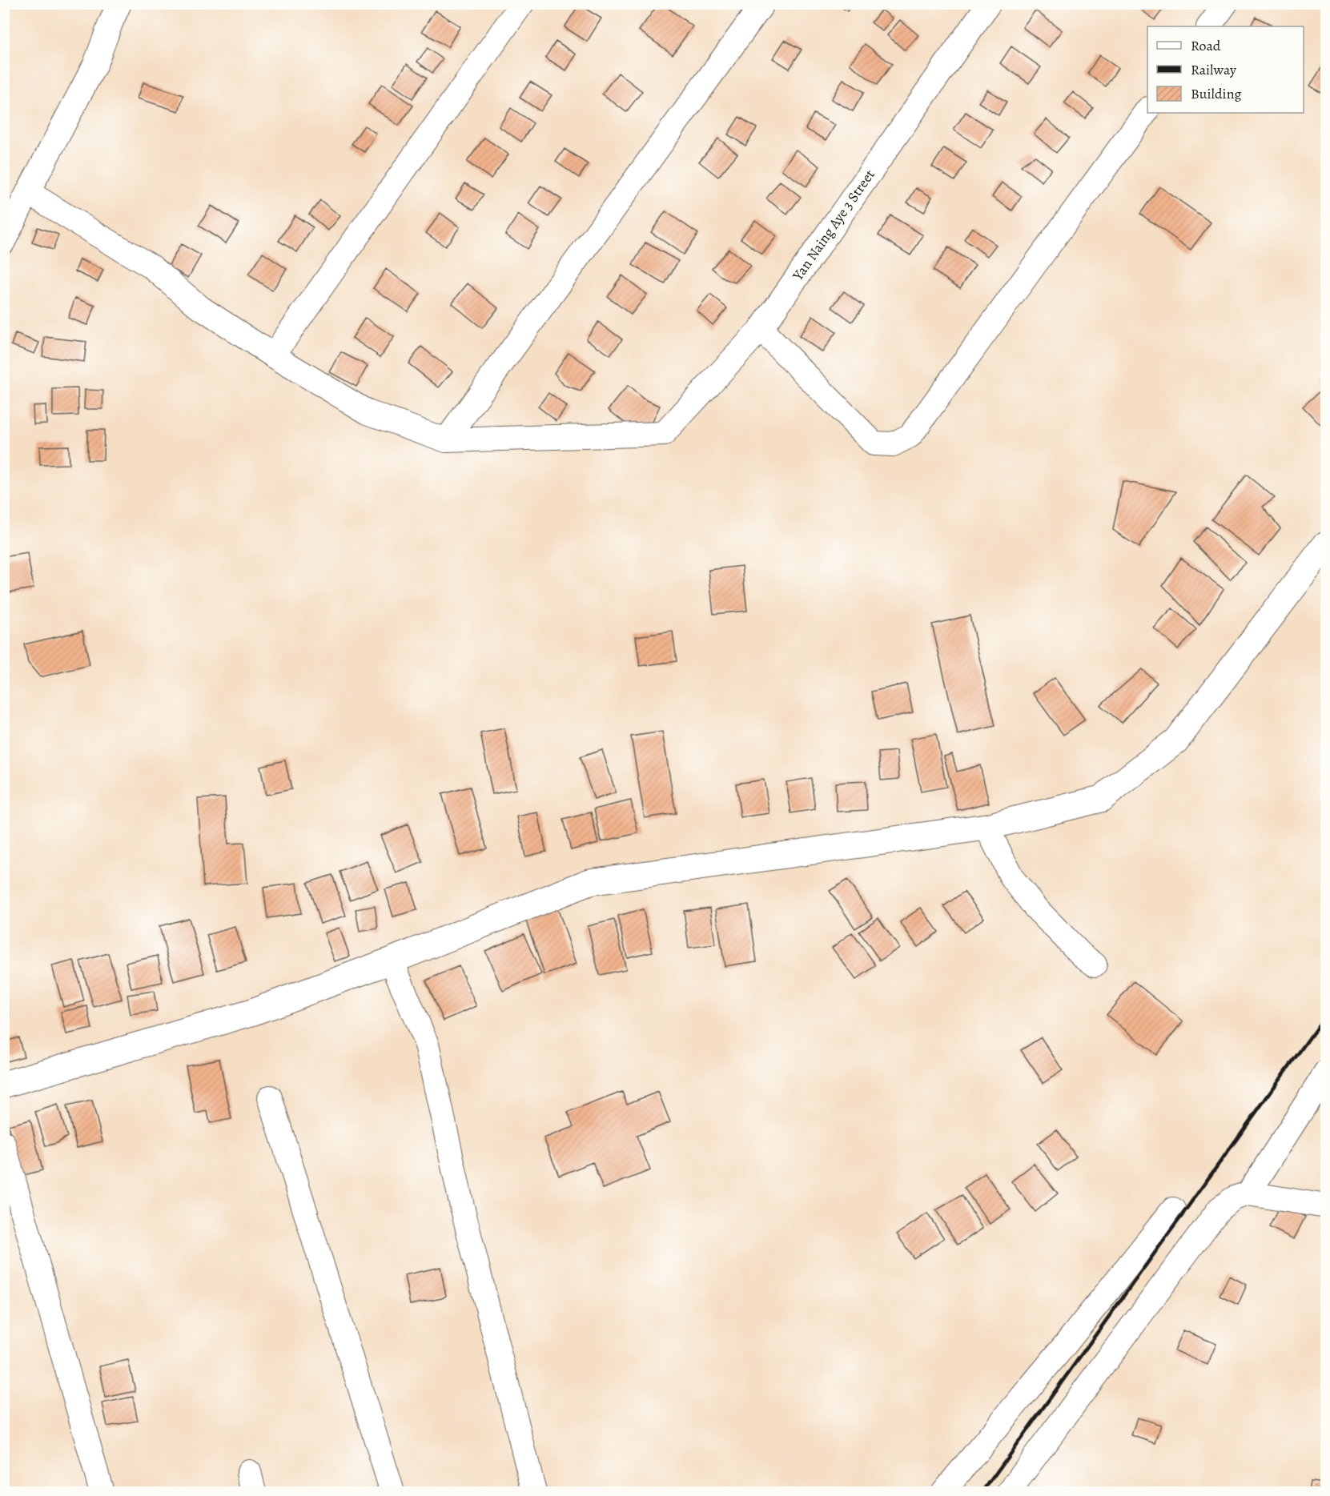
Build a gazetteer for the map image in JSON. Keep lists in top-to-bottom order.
{
  "streets": {
    "street": ["Yan Naing Aye 3 Street"]
  },
  "legend": ["Road", "Railway", "Building"]
}
